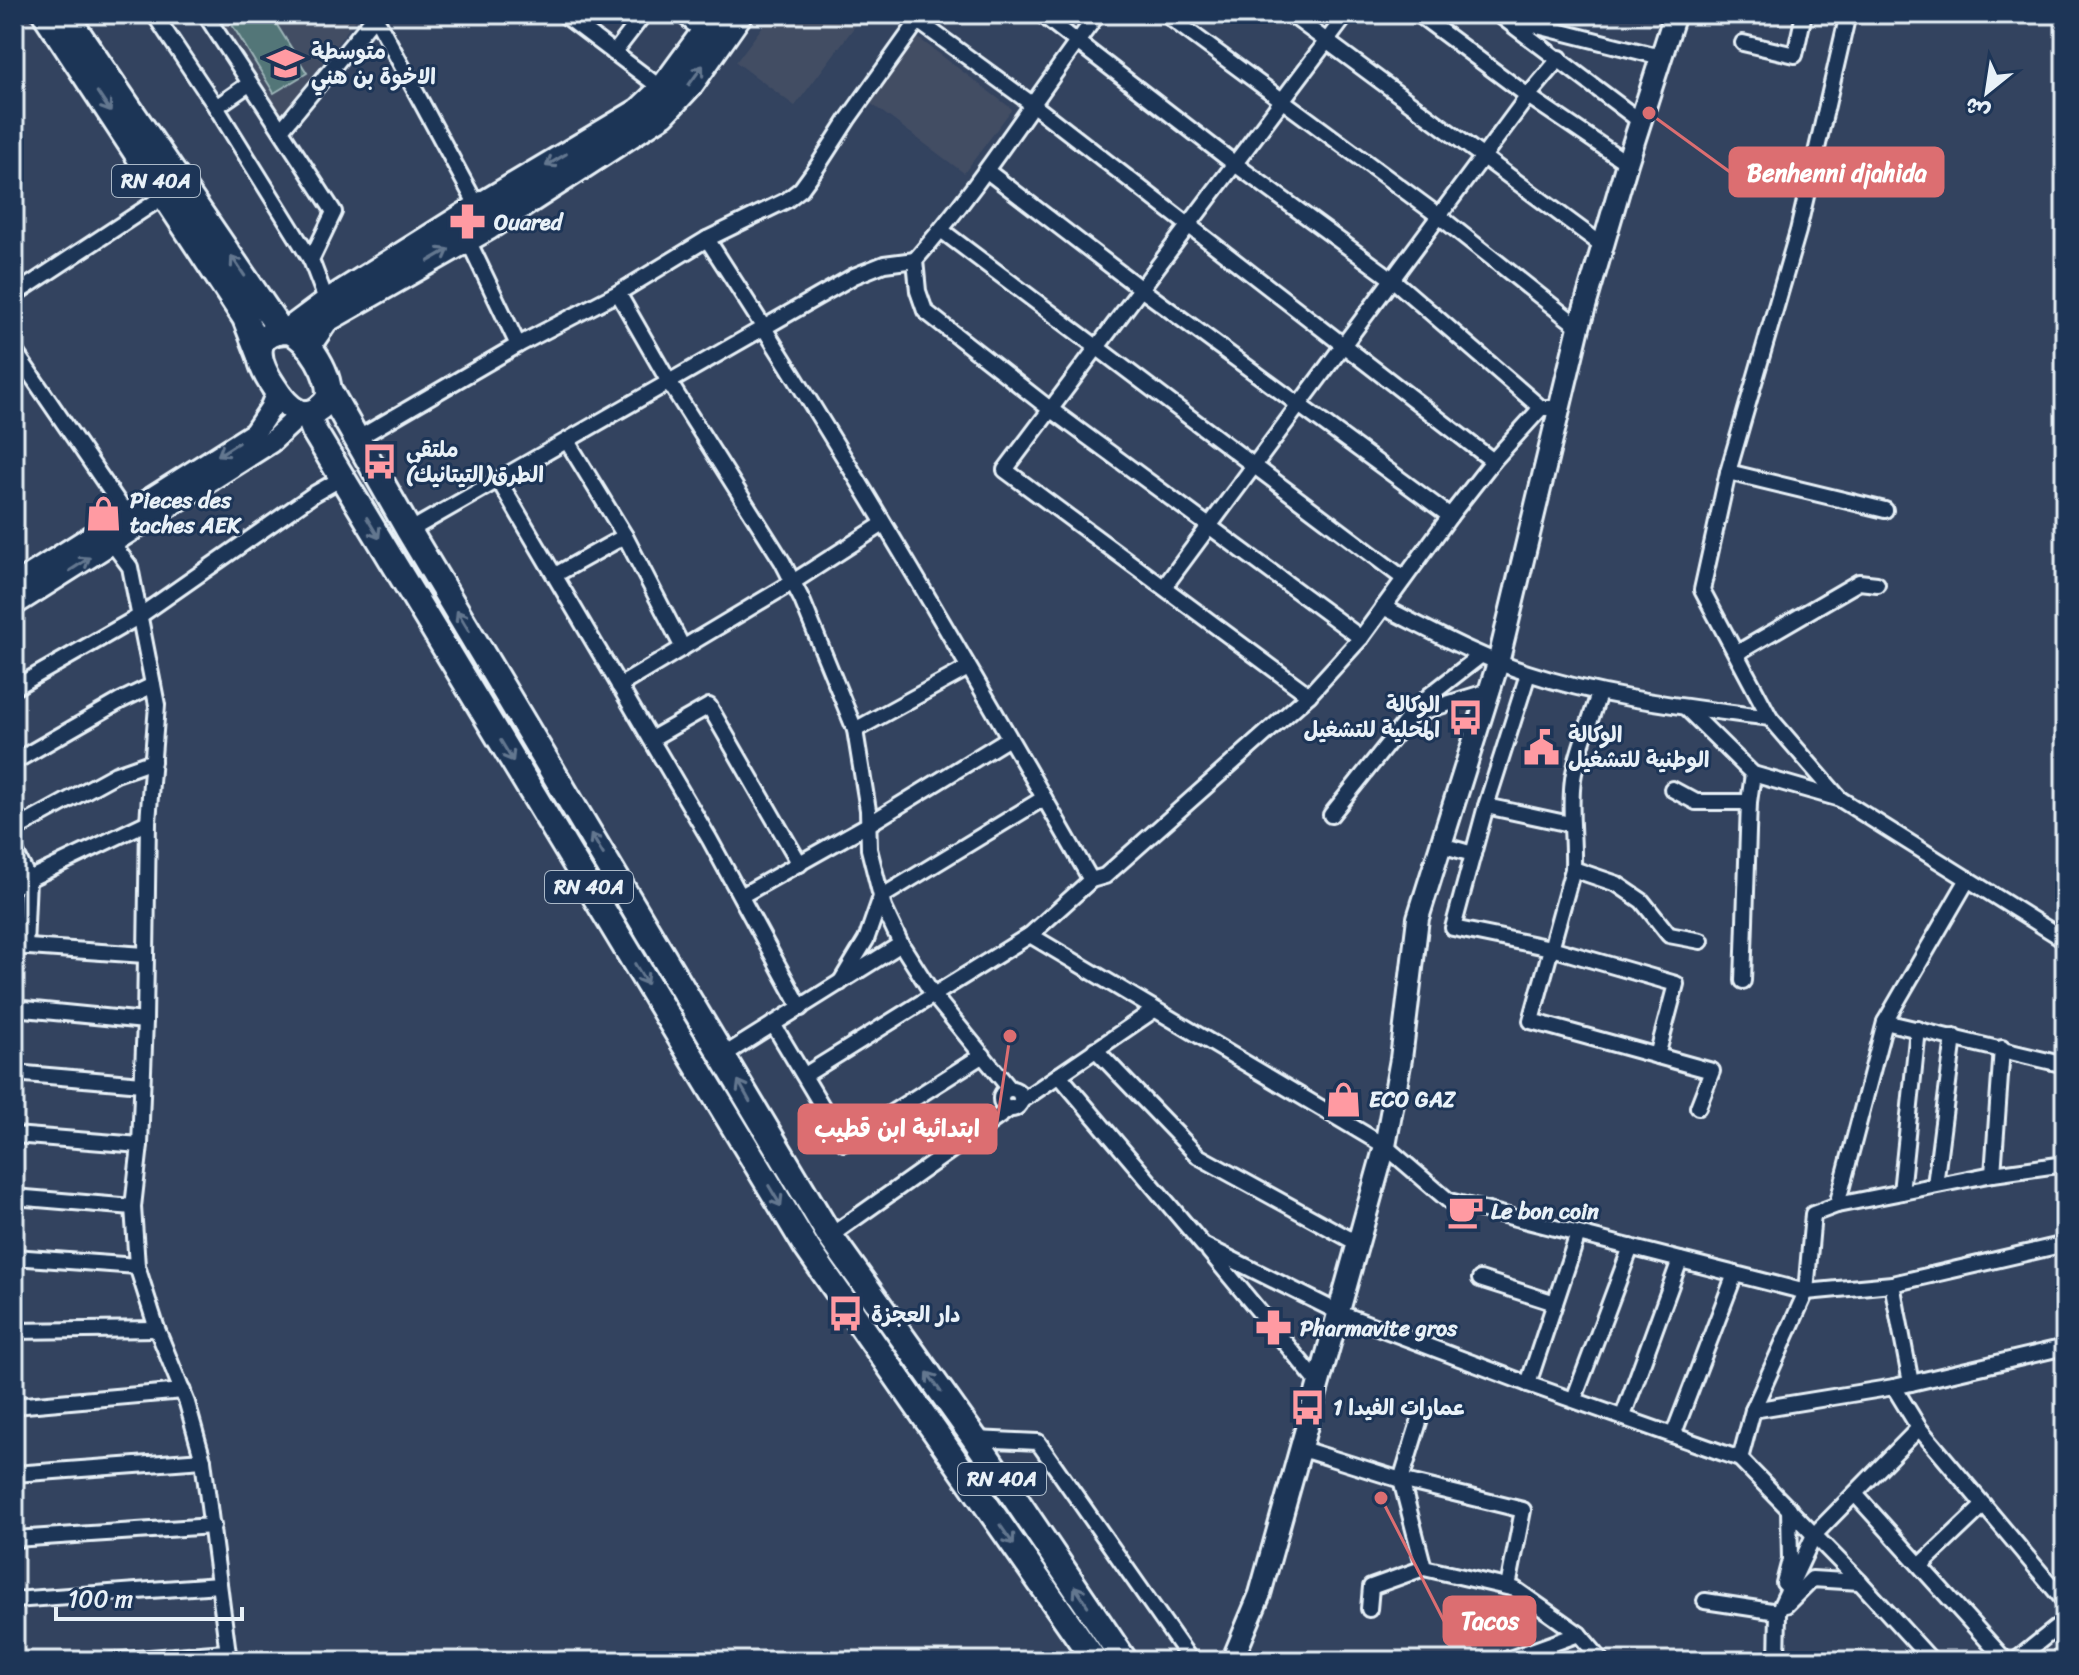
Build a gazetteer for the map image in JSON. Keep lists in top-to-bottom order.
{
  "streets": {
    "main road": ["RN 40A"]
  },
  "places": {
    "school or university": ["متوسطة الاخوة بن هني"],
    "other": ["Benhenni djahida", "ابتدائية ابن قطيب", "Tacos"],
    "pharmacy": ["Ouared", "Pharmavite gros"],
    "bus stop": [
      "ملتقى الطرق(التيتانيك)",
      "الوكالة المحلية للتشغيل",
      "دار العجزة",
      "عمارات الفيدا 1"
    ],
    "shop": ["Pieces des taches AEK", "ECO GAZ"],
    "public building": ["الوكالة الوطنية للتشغيل"],
    "cafe": ["Le bon coin"]
  },
  "scale_bar": "100 m",
  "north": "bottom left"
}
